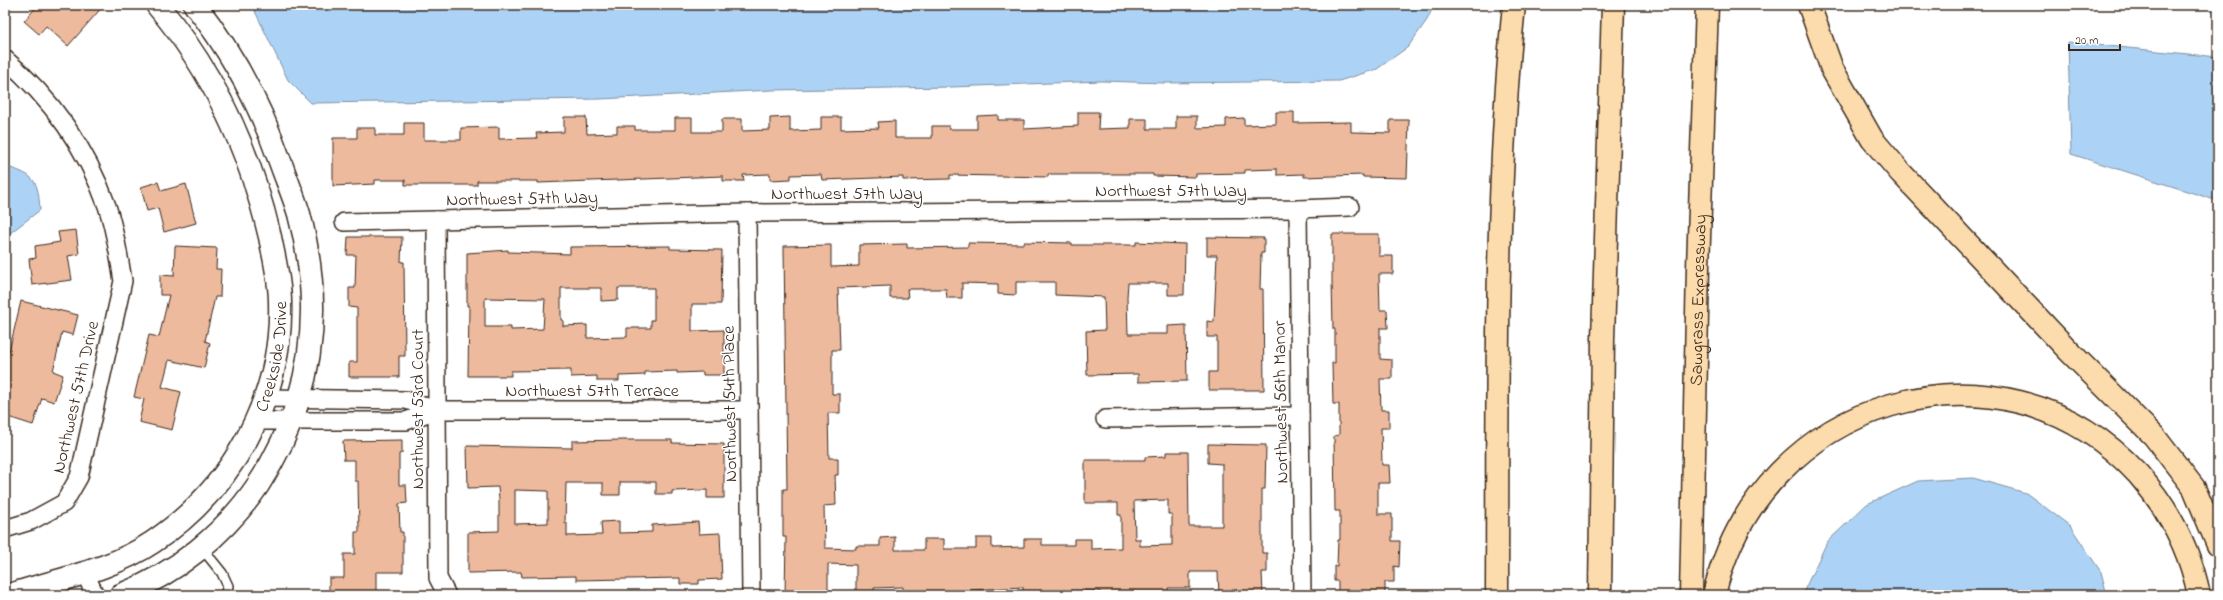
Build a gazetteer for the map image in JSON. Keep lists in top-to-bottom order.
{
  "streets": {
    "highway": ["Sawgrass Expressway"],
    "street": [
      "Northwest 57th Way",
      "Creekside Drive",
      "Northwest 57th Terrace",
      "Northwest 57th Drive",
      "Northwest 56th Manor",
      "Northwest 54th Place",
      "Northwest 53rd Court"
    ]
  },
  "crossings": [
    ["Northwest 57th Way", "Northwest 56th Manor"],
    ["Northwest 57th Way", "Northwest 54th Place"],
    ["Northwest 57th Way", "Northwest 53rd Court"],
    ["Creekside Drive", "Northwest 57th Terrace"],
    ["Northwest 57th Terrace", "Northwest 54th Place"],
    ["Northwest 57th Terrace", "Northwest 53rd Court"]
  ],
  "scale_bar": "20 m"
}
